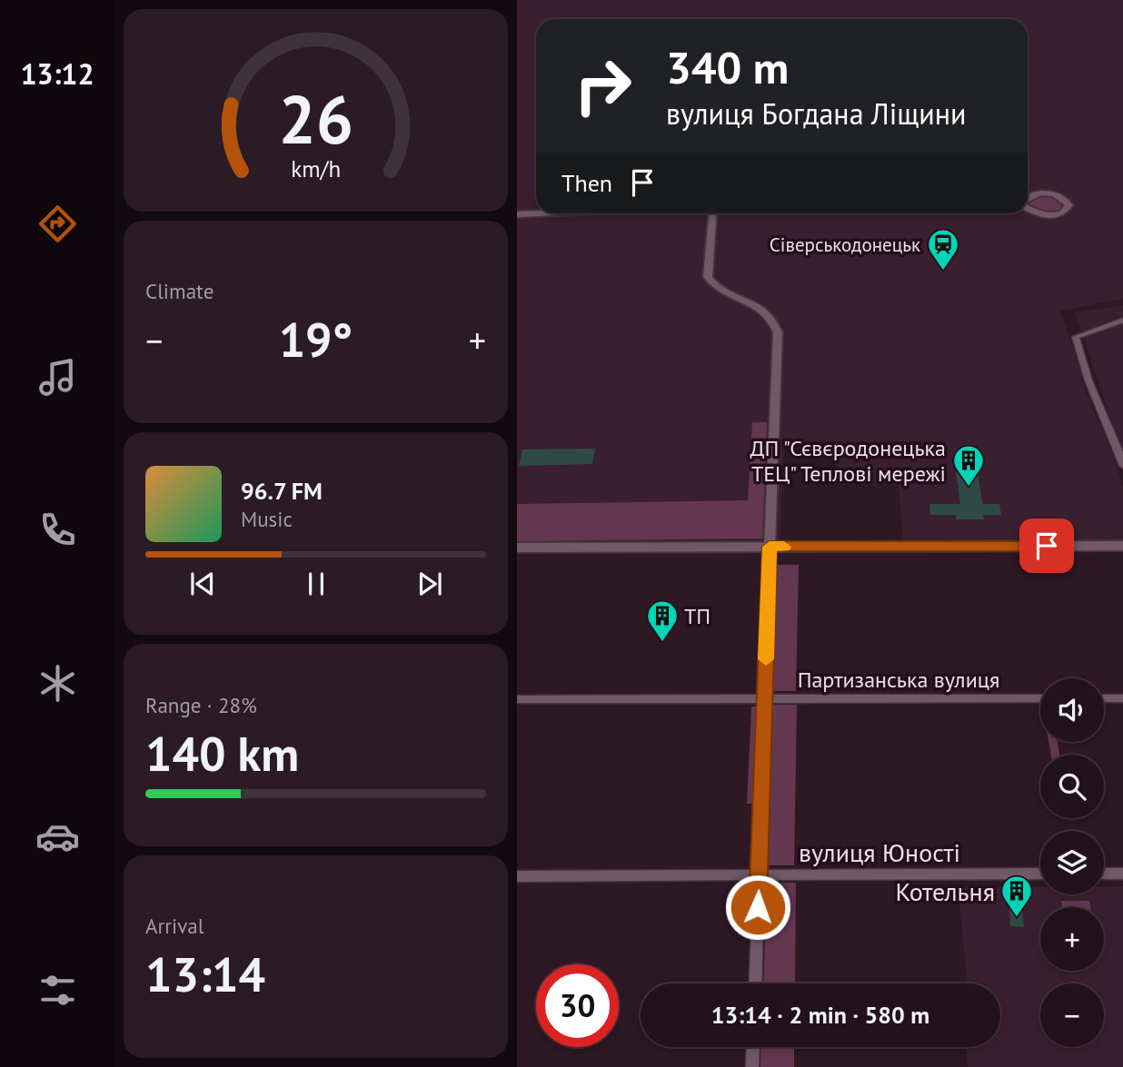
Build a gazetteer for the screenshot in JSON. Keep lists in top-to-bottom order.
{
  "streets": {
    "street": ["Партизанська вулиця", "вулиця Юності"]
  },
  "places": {
    "station": ["Сіверськодонецьк"],
    "building": ["ДП \"Сєвєродонецька ТЕЦ\" Теплові мережі", "ТП", "Котельня"]
  },
  "page": {
    "tabs": "13:12",
    "turn": ["340 m", "вулиця Богдана Ліщини"],
    "then": "Then",
    "tile": [
      "Climate",
      ["Range · 28%", "140 km"],
      ["Arrival", "13:14"]
    ],
    "heat": ["−", "19°", "+"],
    "song": ["96.7 FM", "Music"],
    "map_buttons": ["+", "−"],
    "limit": "30",
    "trip": "13:14 · 2 min · 580 m",
    "gauge": ["26", "km/h"]
  }
}
